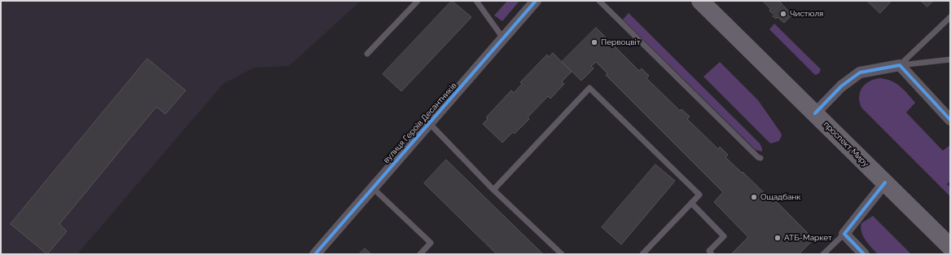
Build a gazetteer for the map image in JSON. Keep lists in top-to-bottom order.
{
  "streets": {
    "main road": ["проспект Миру"],
    "street": ["вулиця Героїв Десантників"]
  },
  "places": [
    "Чистюля",
    "Первоцвіт",
    "Ощадбанк",
    "АТБ-Маркет"
  ]
}
